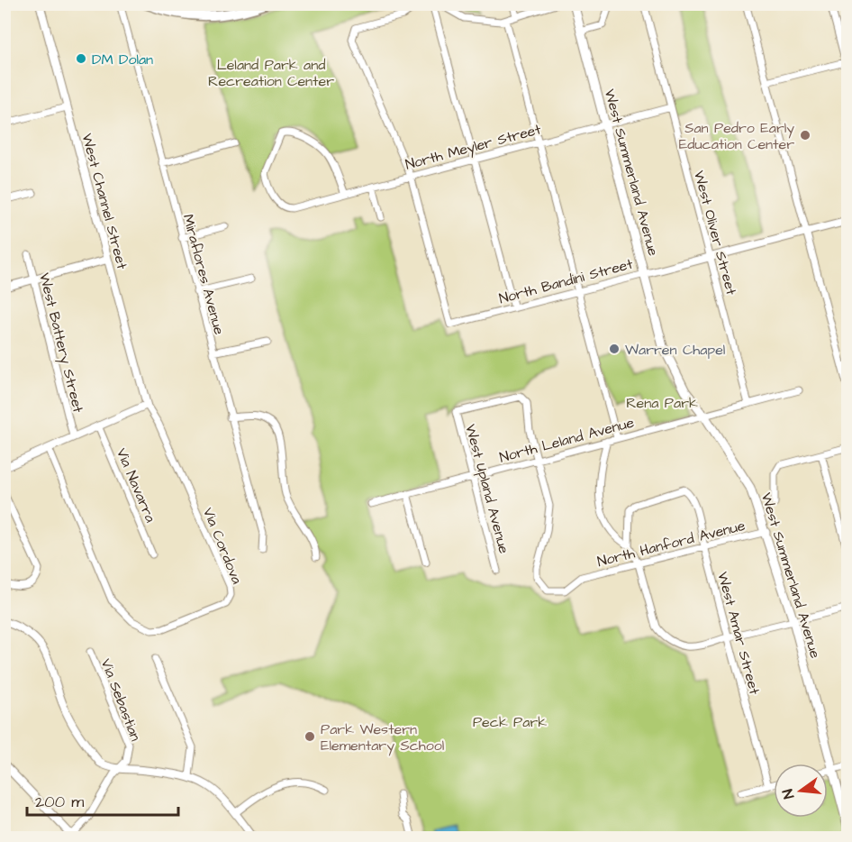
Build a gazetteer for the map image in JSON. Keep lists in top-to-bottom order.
{
  "streets": {
    "main road": ["West Summerland Avenue"],
    "street": [
      "North Meyler Street",
      "West Channel Street",
      "West Oliver Street",
      "Miraflores Avenue",
      "North Bandini Street",
      "West Battery Street",
      "North Leland Avenue",
      "Via Navarra",
      "West Upland Avenue",
      "North Hanford Avenue",
      "Via Cordova",
      "West Amar Street",
      "Via Sebastian"
    ]
  },
  "crossings": [
    ["North Meyler Street", "West Summerland Avenue"],
    ["North Meyler Street", "West Oliver Street"],
    ["North Meyler Street", "North Bandini Street"],
    ["West Summerland Avenue", "North Bandini Street"],
    ["West Summerland Avenue", "North Leland Avenue"],
    ["West Summerland Avenue", "North Hanford Avenue"],
    ["West Channel Street", "Via Cordova"],
    ["West Oliver Street", "North Bandini Street"],
    ["West Oliver Street", "North Leland Avenue"],
    ["North Leland Avenue", "West Upland Avenue"],
    ["North Leland Avenue", "North Hanford Avenue"],
    ["West Upland Avenue", "North Hanford Avenue"],
    ["North Hanford Avenue", "West Amar Street"]
  ],
  "parks": ["Leland Park and Recreation Center", "Rena Park", "Peck Park"],
  "places": [
    "DM Dolan",
    "San Pedro Early Education Center",
    "Warren Chapel",
    "Park Western Elementary School"
  ],
  "scale_bar": "200 m",
  "north": "left"
}
